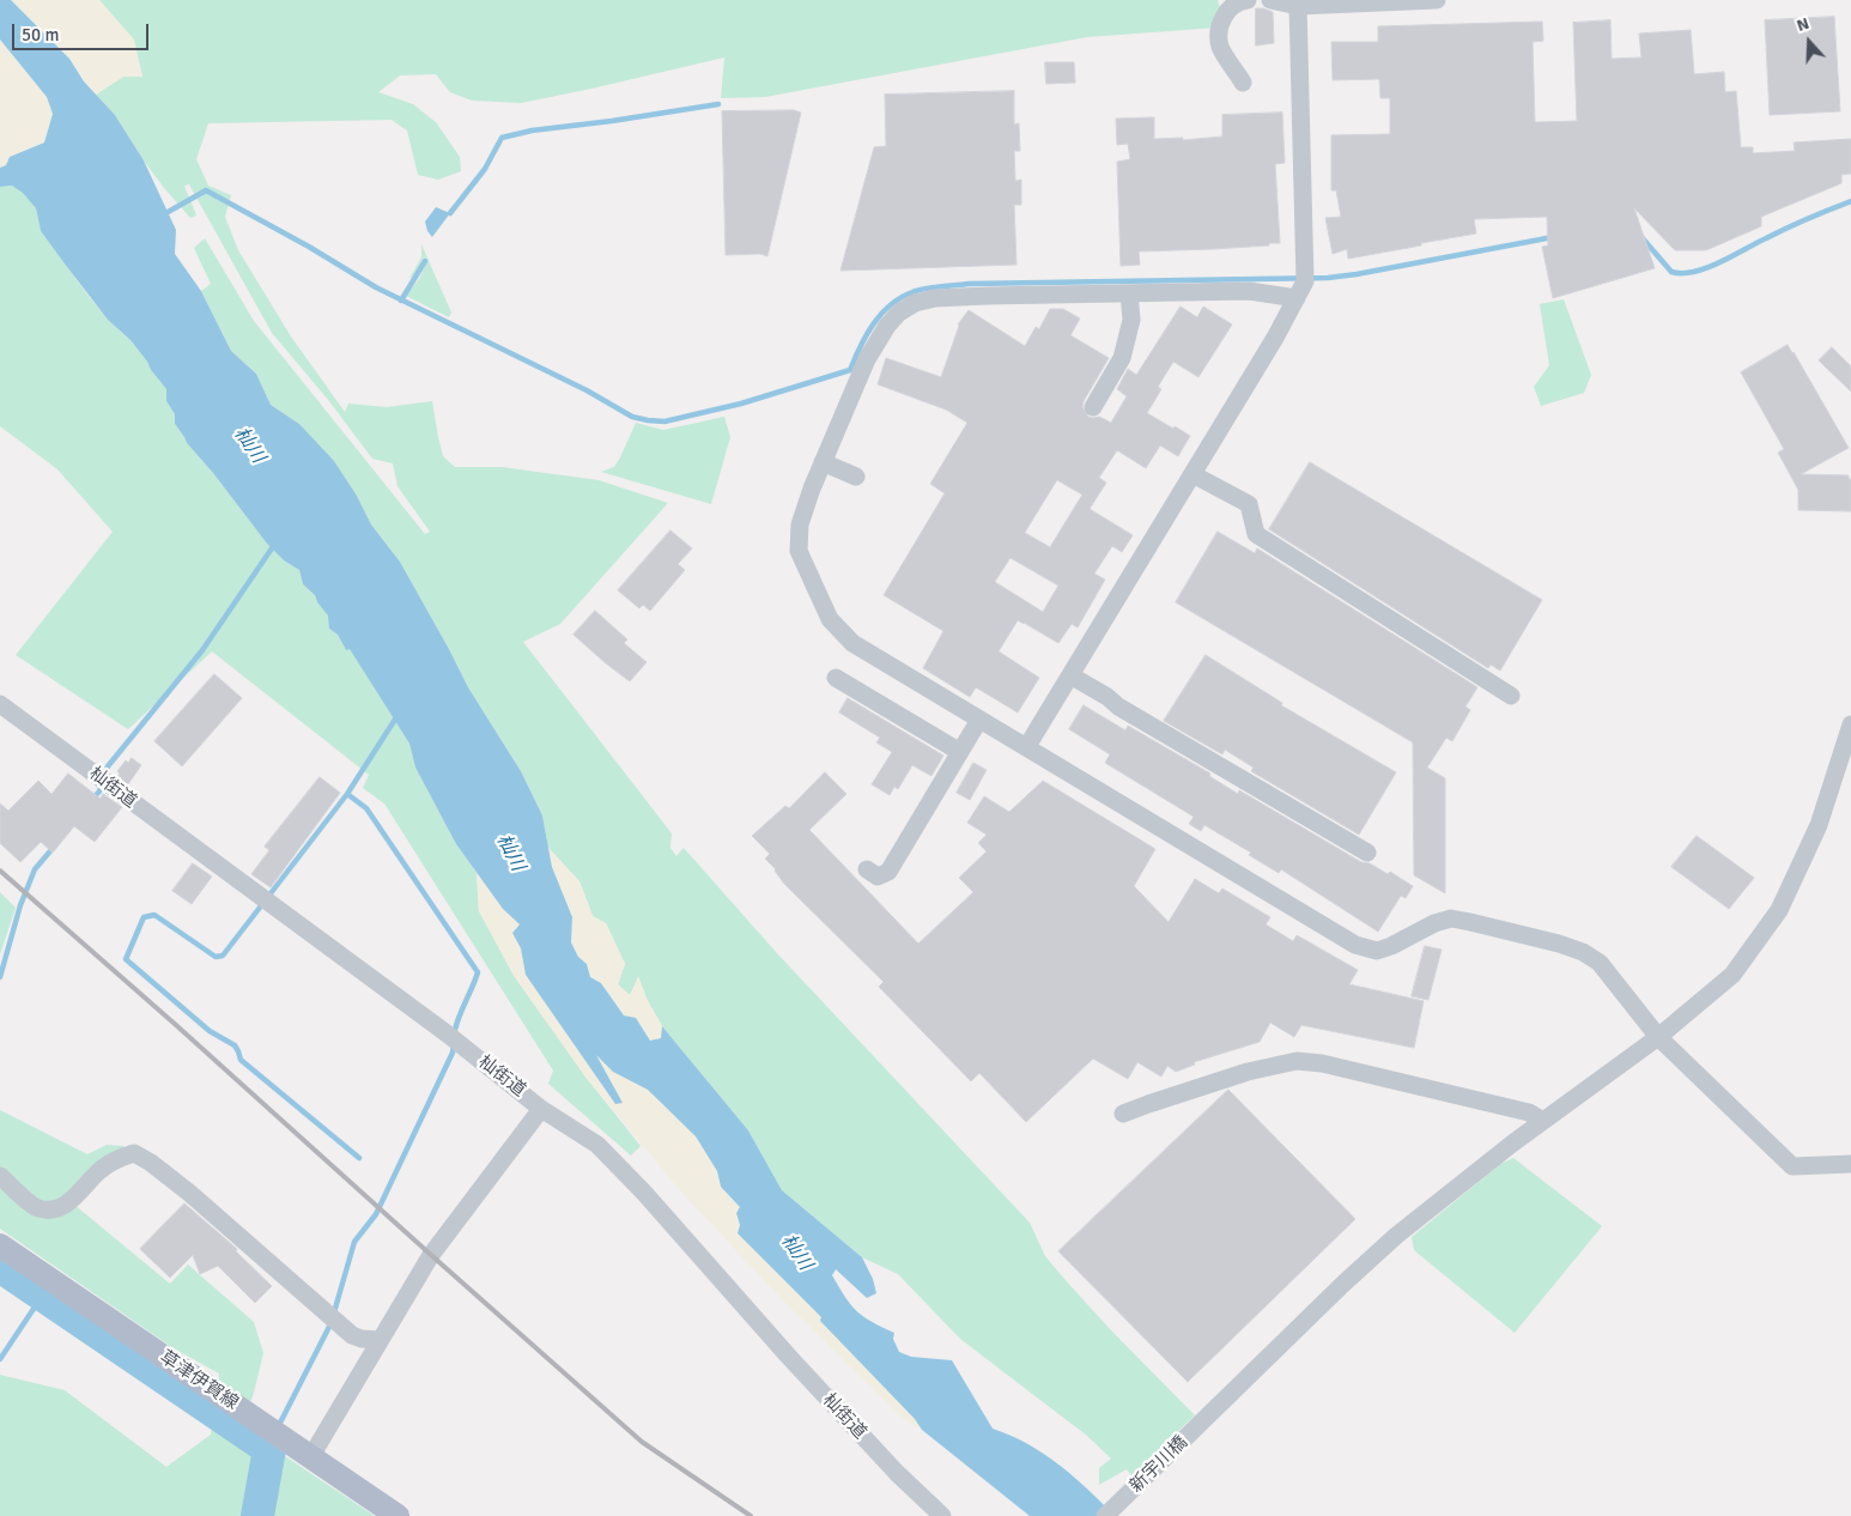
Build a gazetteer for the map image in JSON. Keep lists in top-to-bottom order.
{
  "streets": {
    "main road": ["草津伊賀線"],
    "street": ["杣街道", "新宇川橋"]
  },
  "water": ["杣川"],
  "scale_bar": "50 m",
  "north": "top"
}
